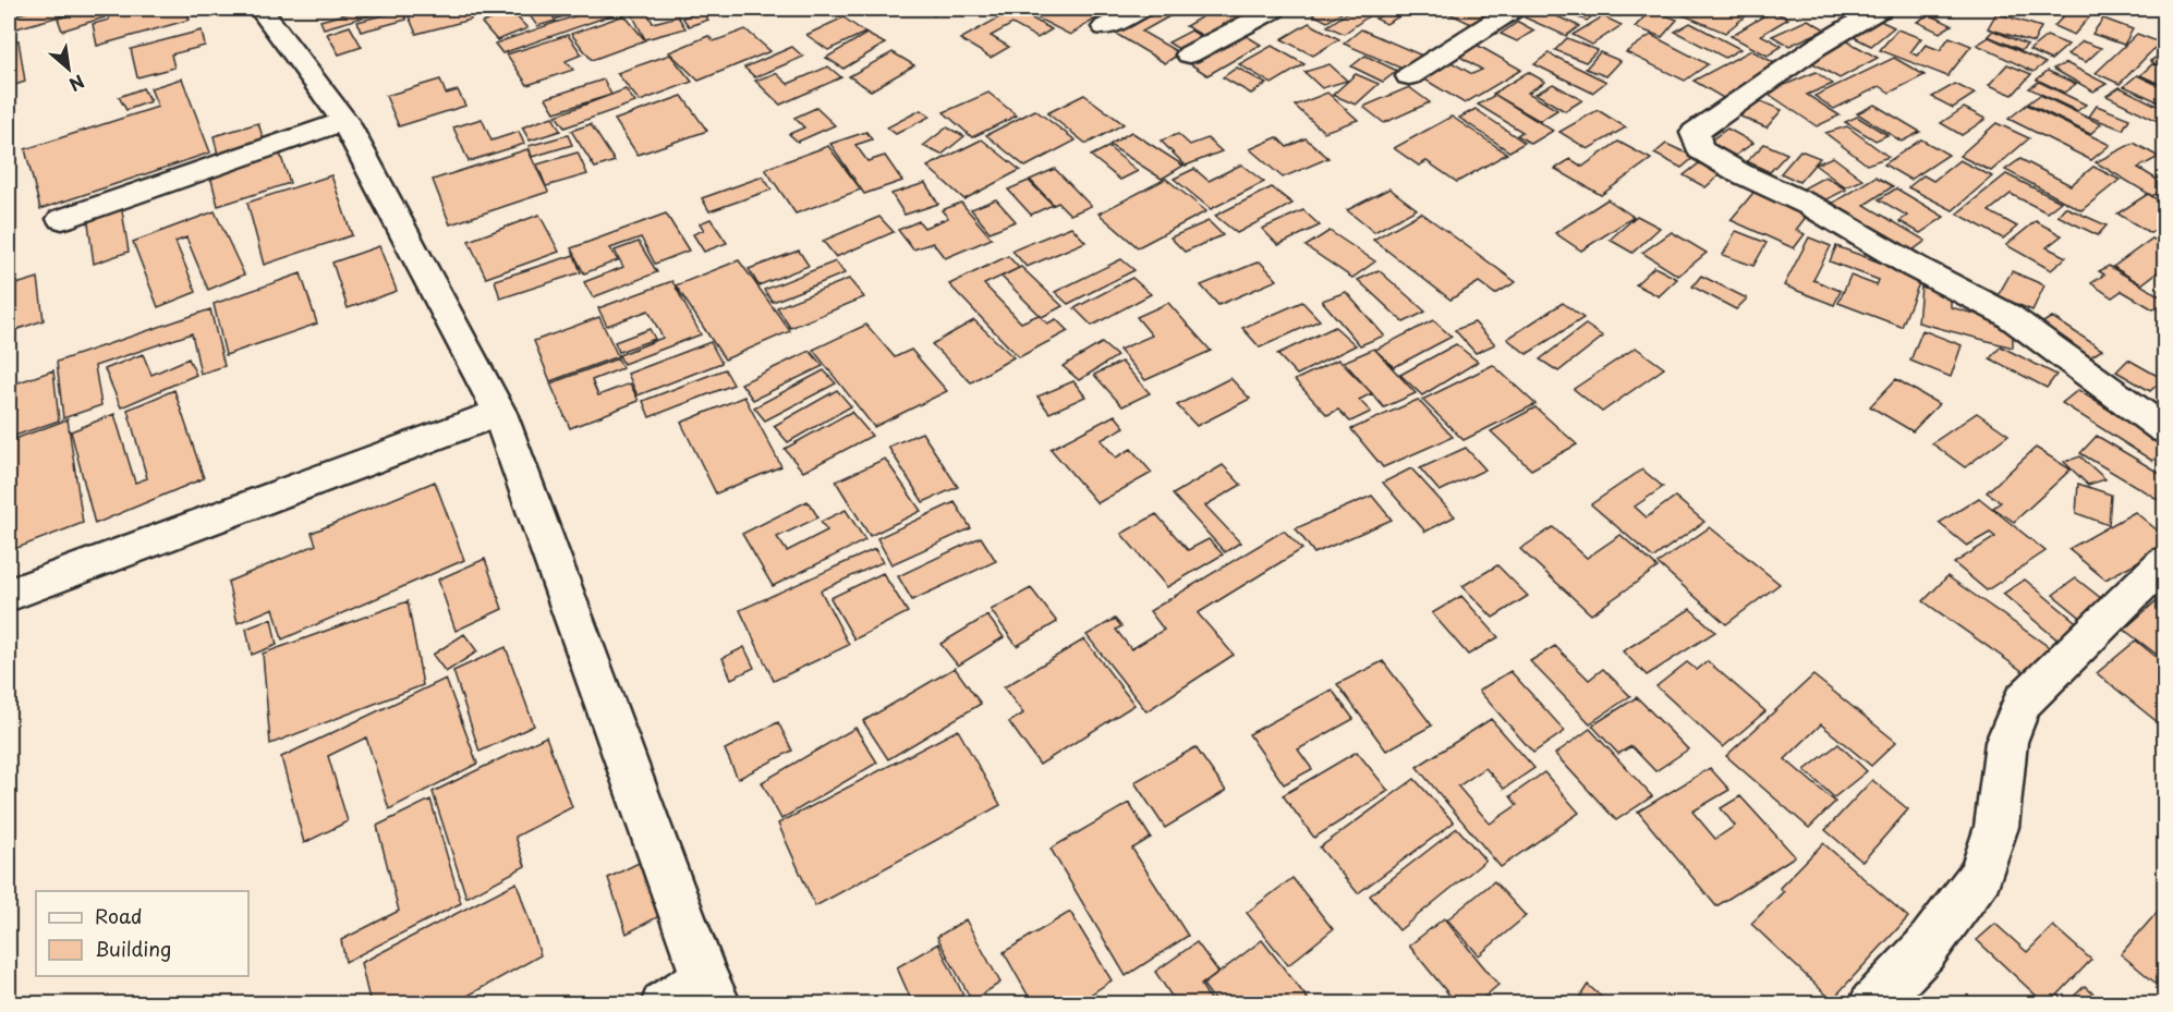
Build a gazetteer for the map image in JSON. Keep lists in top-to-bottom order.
{
  "legend": ["Road", "Building"],
  "north": "bottom right"
}
